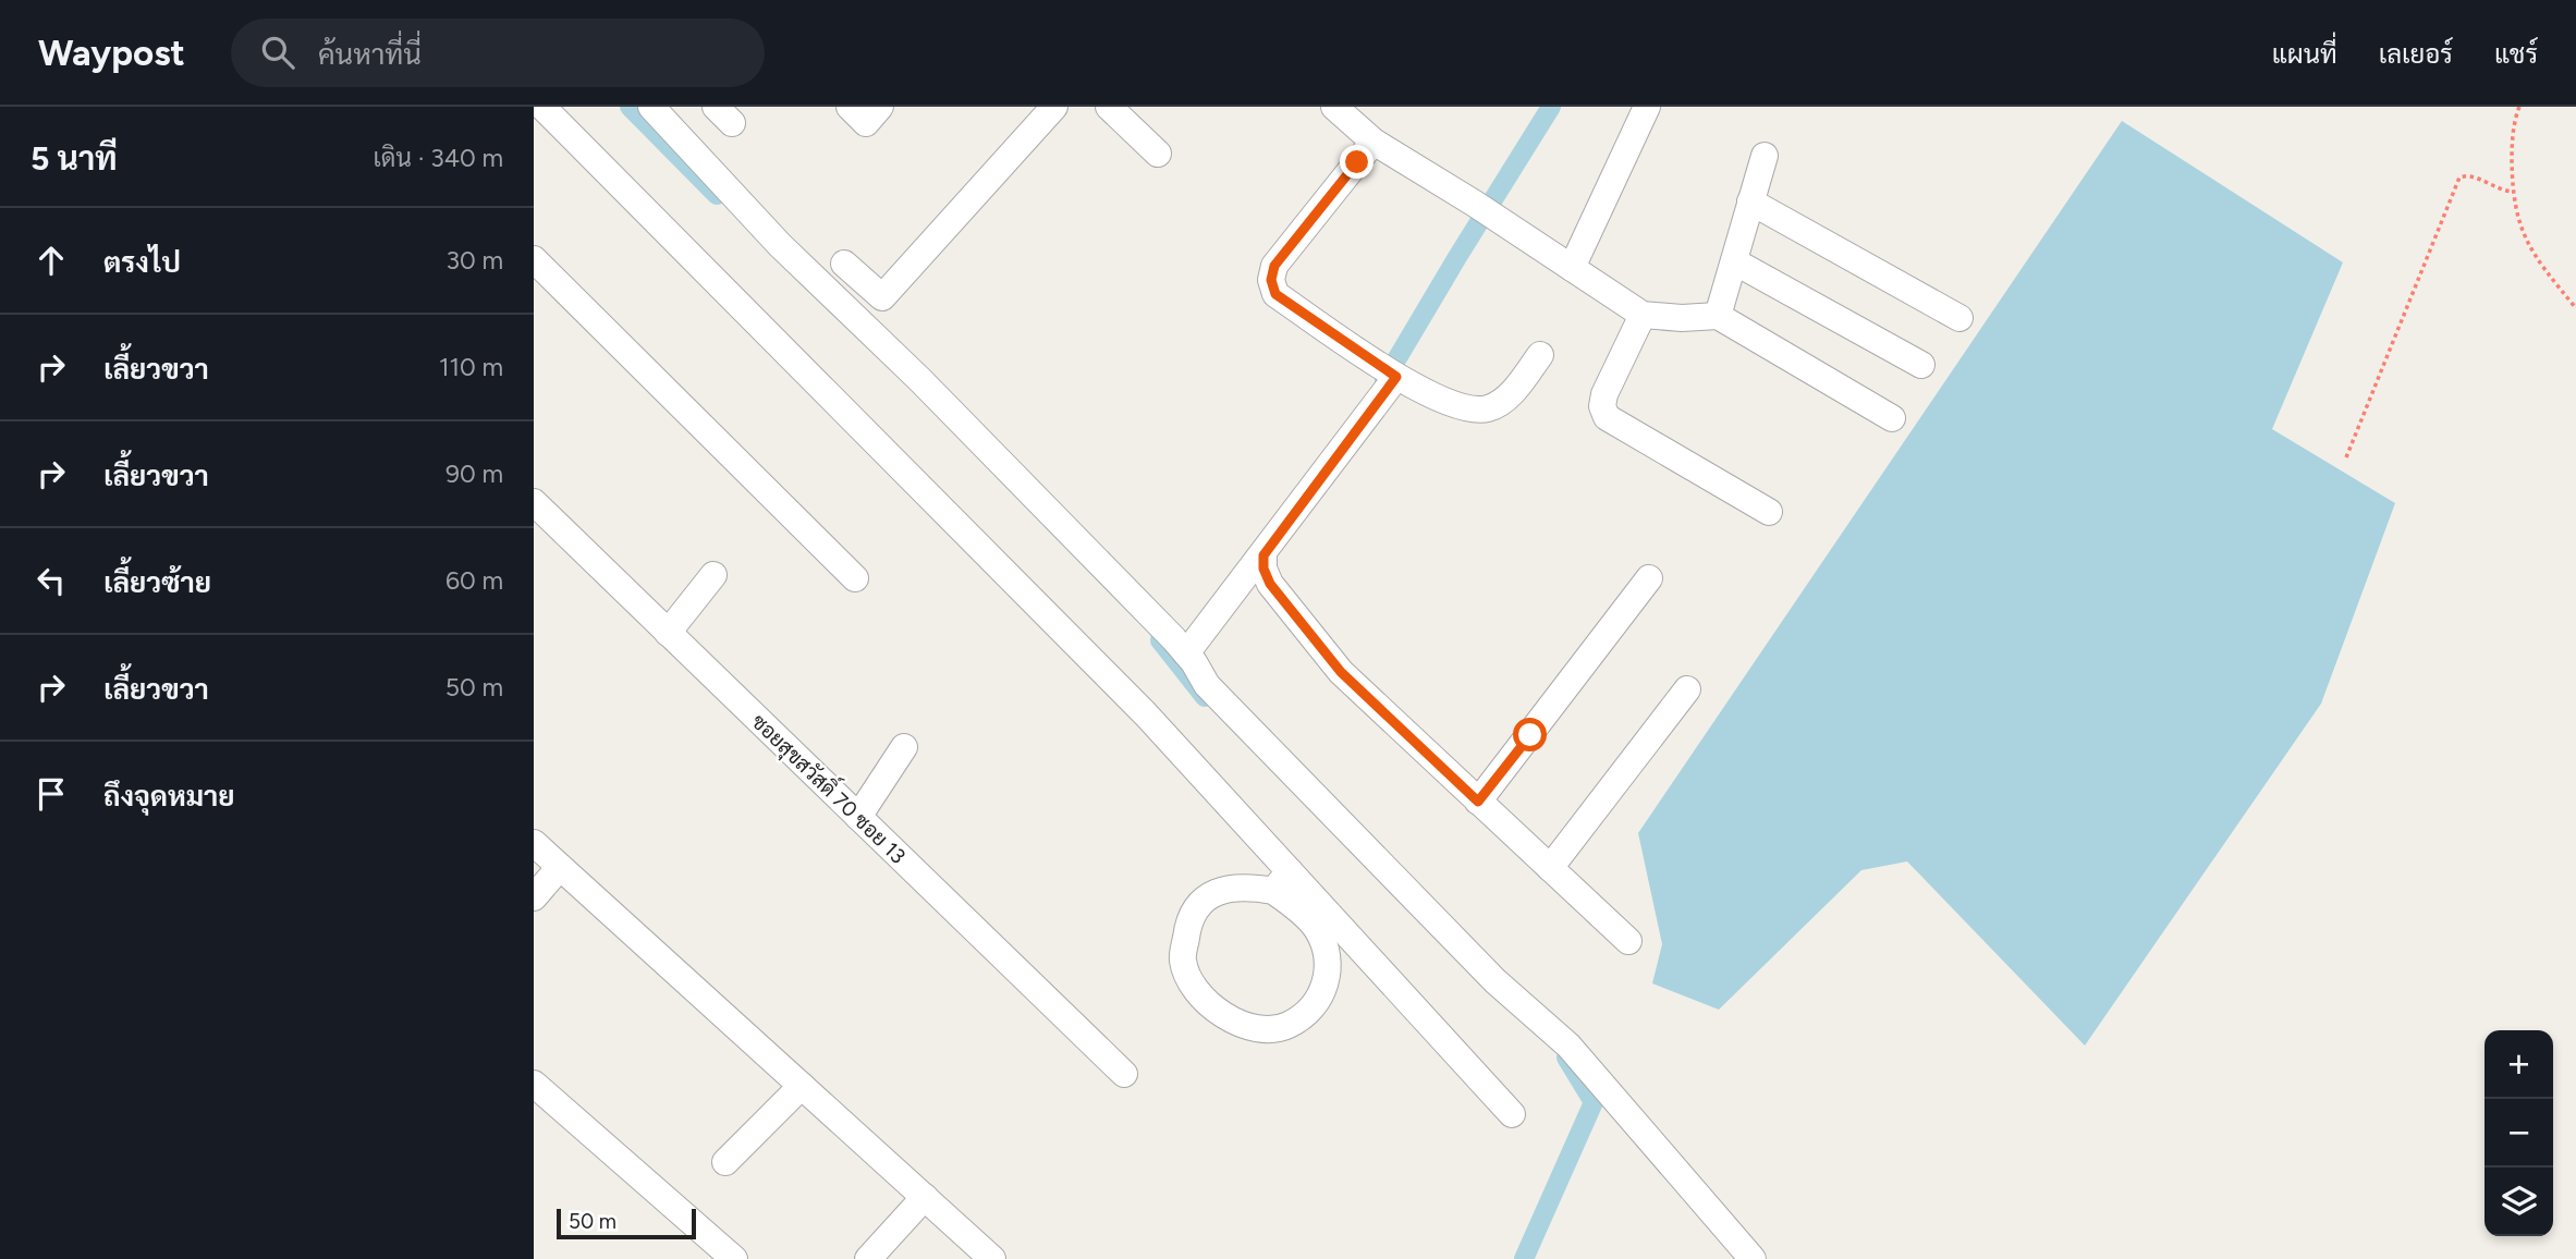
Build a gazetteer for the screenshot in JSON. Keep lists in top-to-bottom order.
{
  "streets": {
    "street": ["ซอยสุขสวัสดิ์ 70 ซอย 13"]
  },
  "scale_bar": "50 m",
  "page": {
    "header": "Waypost",
    "search": "ค้นหาที่นี่",
    "nav": ["แผนที่", "เลเยอร์", "แชร์"],
    "heading": ["5 นาที", "เดิน · 340 m"],
    "list": [
      ["ตรงไป", "30 m"],
      ["เลี้ยวขวา", "110 m"],
      ["เลี้ยวขวา", "90 m"],
      ["เลี้ยวซ้าย", "60 m"],
      ["เลี้ยวขวา", "50 m"],
      "ถึงจุดหมาย"
    ],
    "map_buttons": ["+", "−"],
    "scale": "50 m"
  }
}
